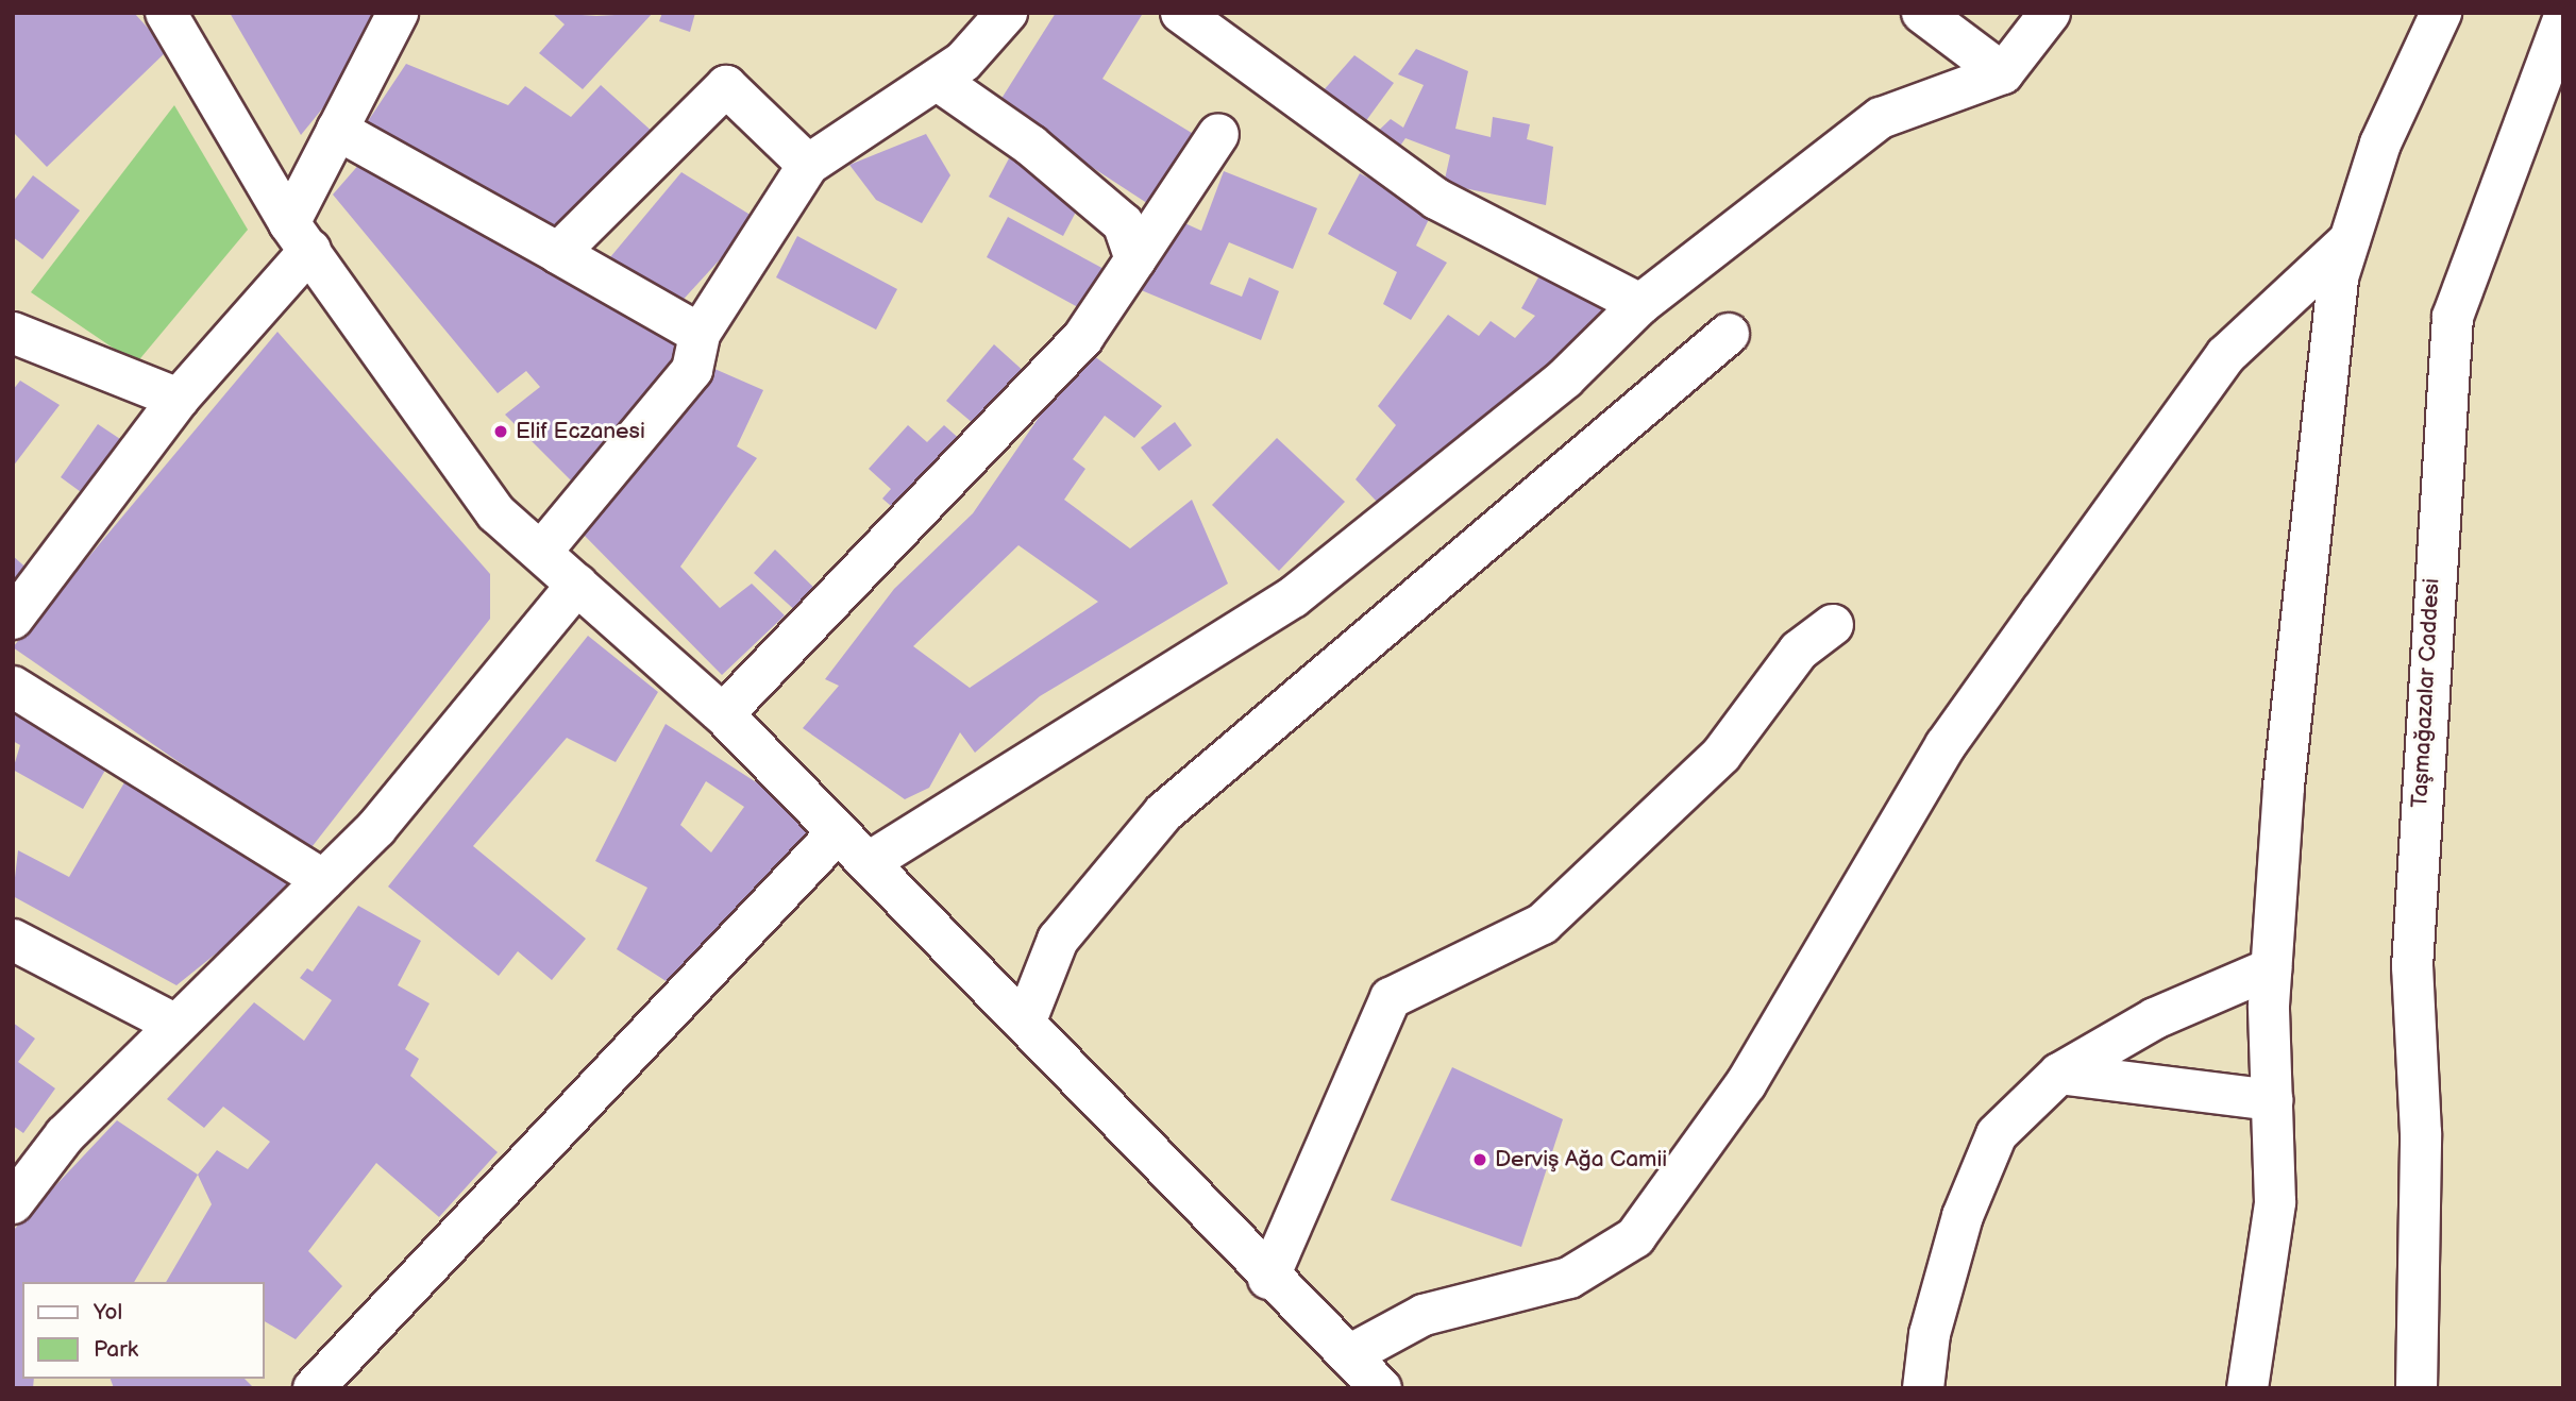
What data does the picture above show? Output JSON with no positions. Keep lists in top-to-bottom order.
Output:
{
  "streets": {
    "street": ["Taşmağazalar Caddesi"]
  },
  "places": ["Elif Eczanesi", "Derviş Ağa Camii"],
  "legend": ["Yol", "Park"]
}
